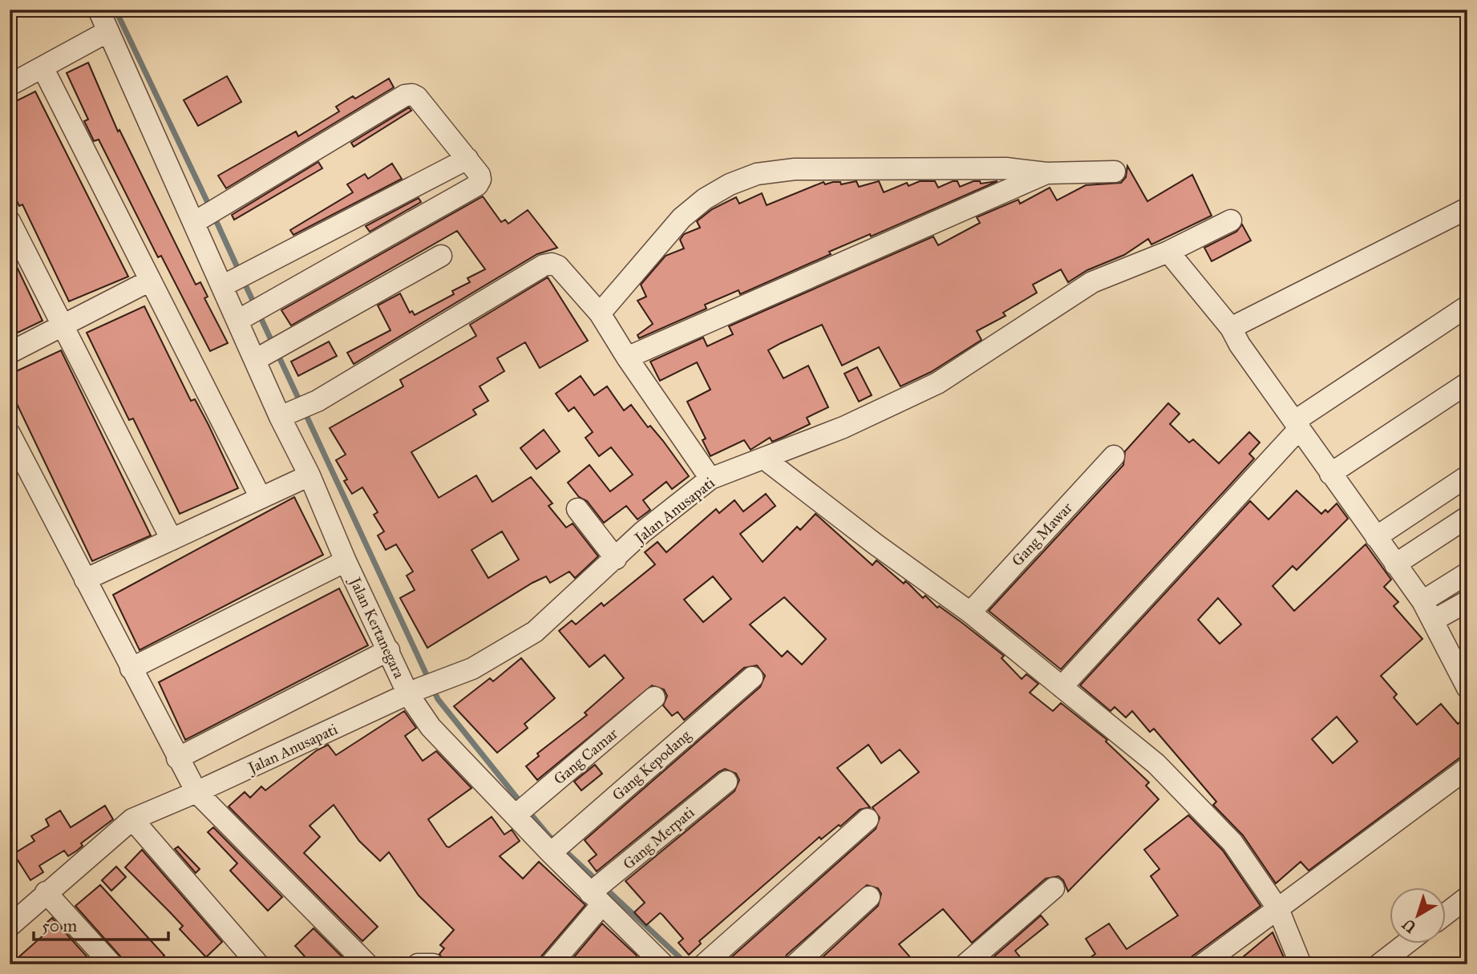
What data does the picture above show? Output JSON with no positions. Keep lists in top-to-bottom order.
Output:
{
  "streets": {
    "street": [
      "Jalan Anusapati",
      "Gang Mawar",
      "Jalan Kertanegara",
      "Gang Camar",
      "Gang Kepodang",
      "Gang Merpati"
    ]
  },
  "crossings": [
    ["Jalan Anusapati", "Jalan Kertanegara"],
    ["Jalan Kertanegara", "Gang Camar"],
    ["Jalan Kertanegara", "Gang Kepodang"],
    ["Jalan Kertanegara", "Gang Merpati"]
  ],
  "scale_bar": "50 m",
  "north": "bottom left"
}
